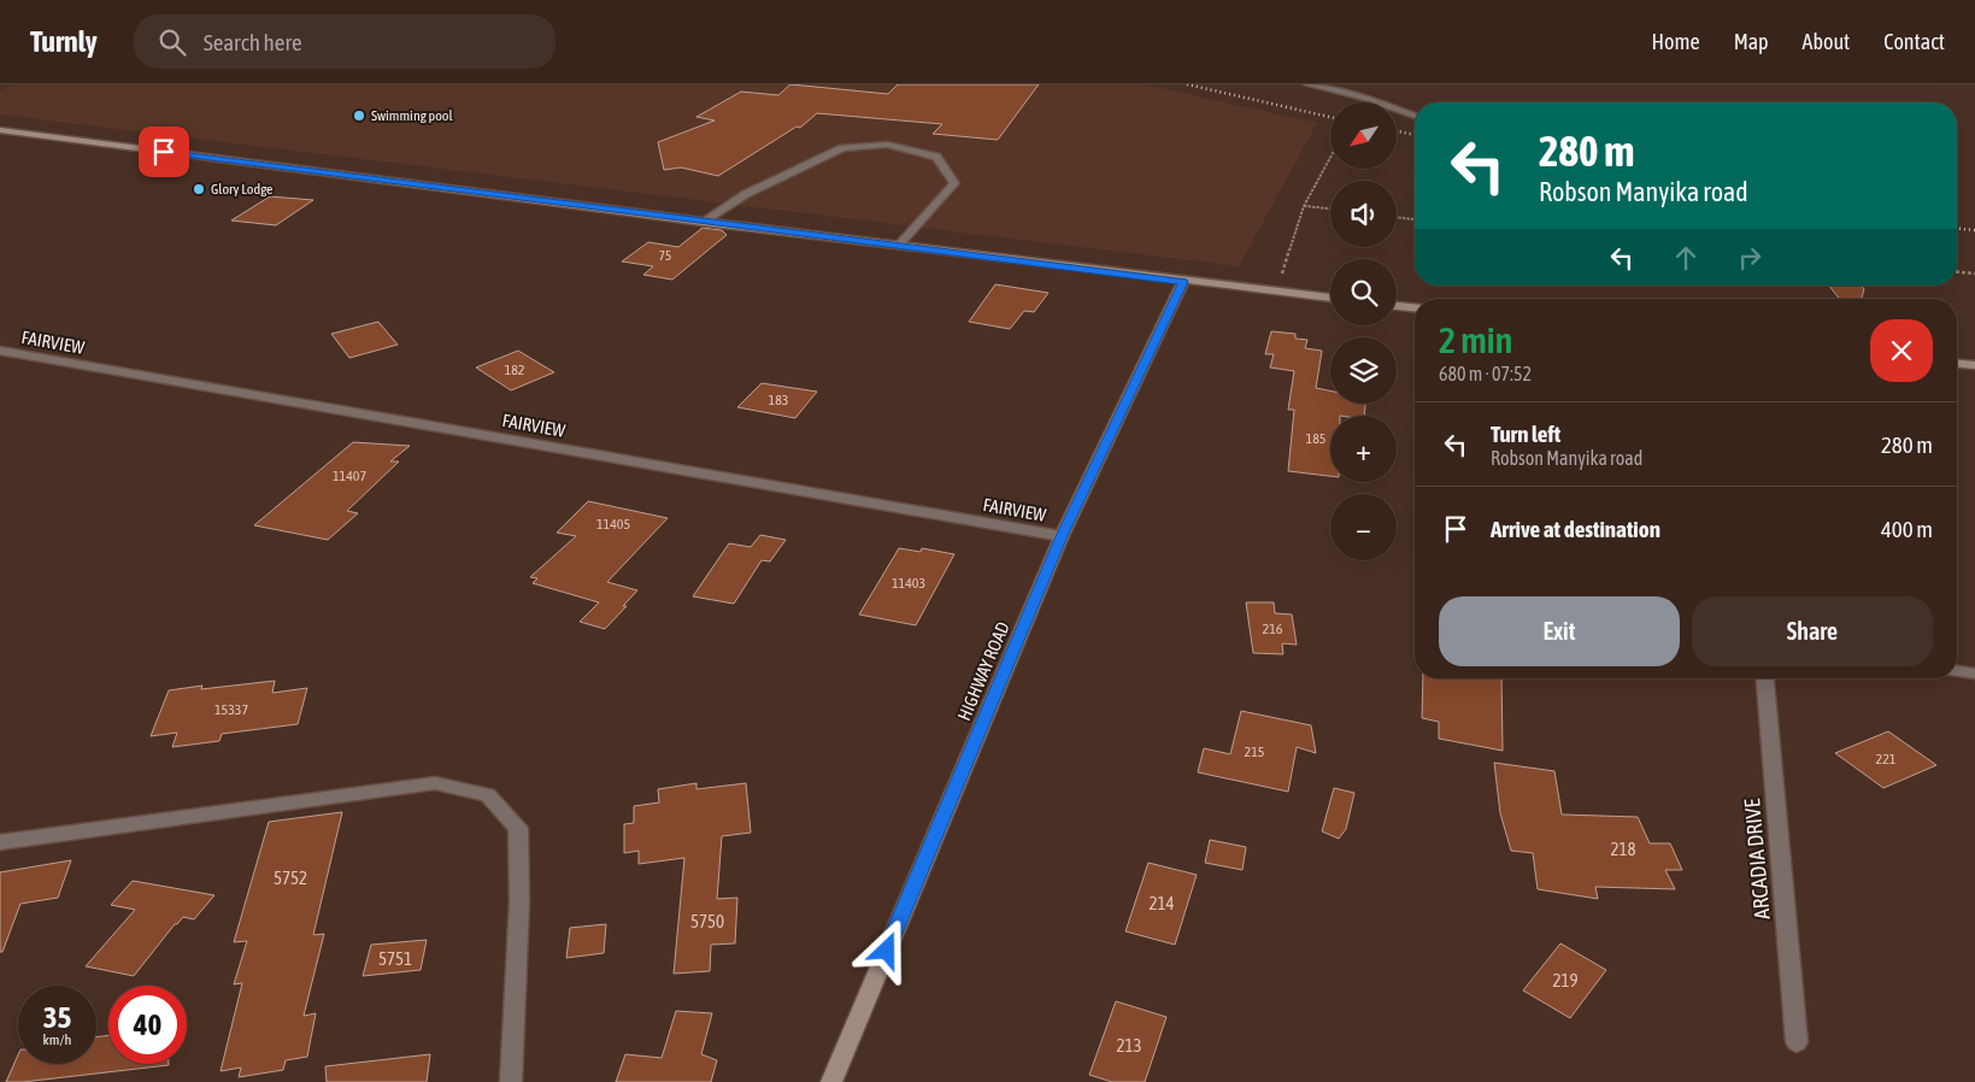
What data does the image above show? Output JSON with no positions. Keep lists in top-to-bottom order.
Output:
{
  "streets": {
    "street": ["FAIRVIEW", "HIGHWAY ROAD", "ARCADIA DRIVE"]
  },
  "crossings": [
    ["FAIRVIEW", "HIGHWAY ROAD"]
  ],
  "places": ["Swimming pool", "Glory Lodge"],
  "house_numbers": [
    "75",
    "182",
    "183",
    "185",
    "11407",
    "11405",
    "11403",
    "216",
    "15337",
    "215",
    "221",
    "218",
    "5752",
    "214",
    "5750",
    "5751",
    "219",
    "213"
  ],
  "north": "bottom left",
  "page": {
    "header": "Turnly",
    "search": "Search here",
    "nav": [
      "Home",
      "Map",
      "About",
      "Contact"
    ],
    "map_buttons": ["+", "−"],
    "turn": ["280 m", "Robson Manyika road"],
    "heading": ["2 min", "680 m · 07:52"],
    "list": [
      {
        "name": "Turn left",
        "note": "Robson Manyika road",
        "value": "280 m"
      },
      {
        "name": "Arrive at destination",
        "value": "400 m"
      }
    ],
    "buttons": ["Exit", "Share"],
    "speed": "35 km/h",
    "limit": "40"
  }
}
